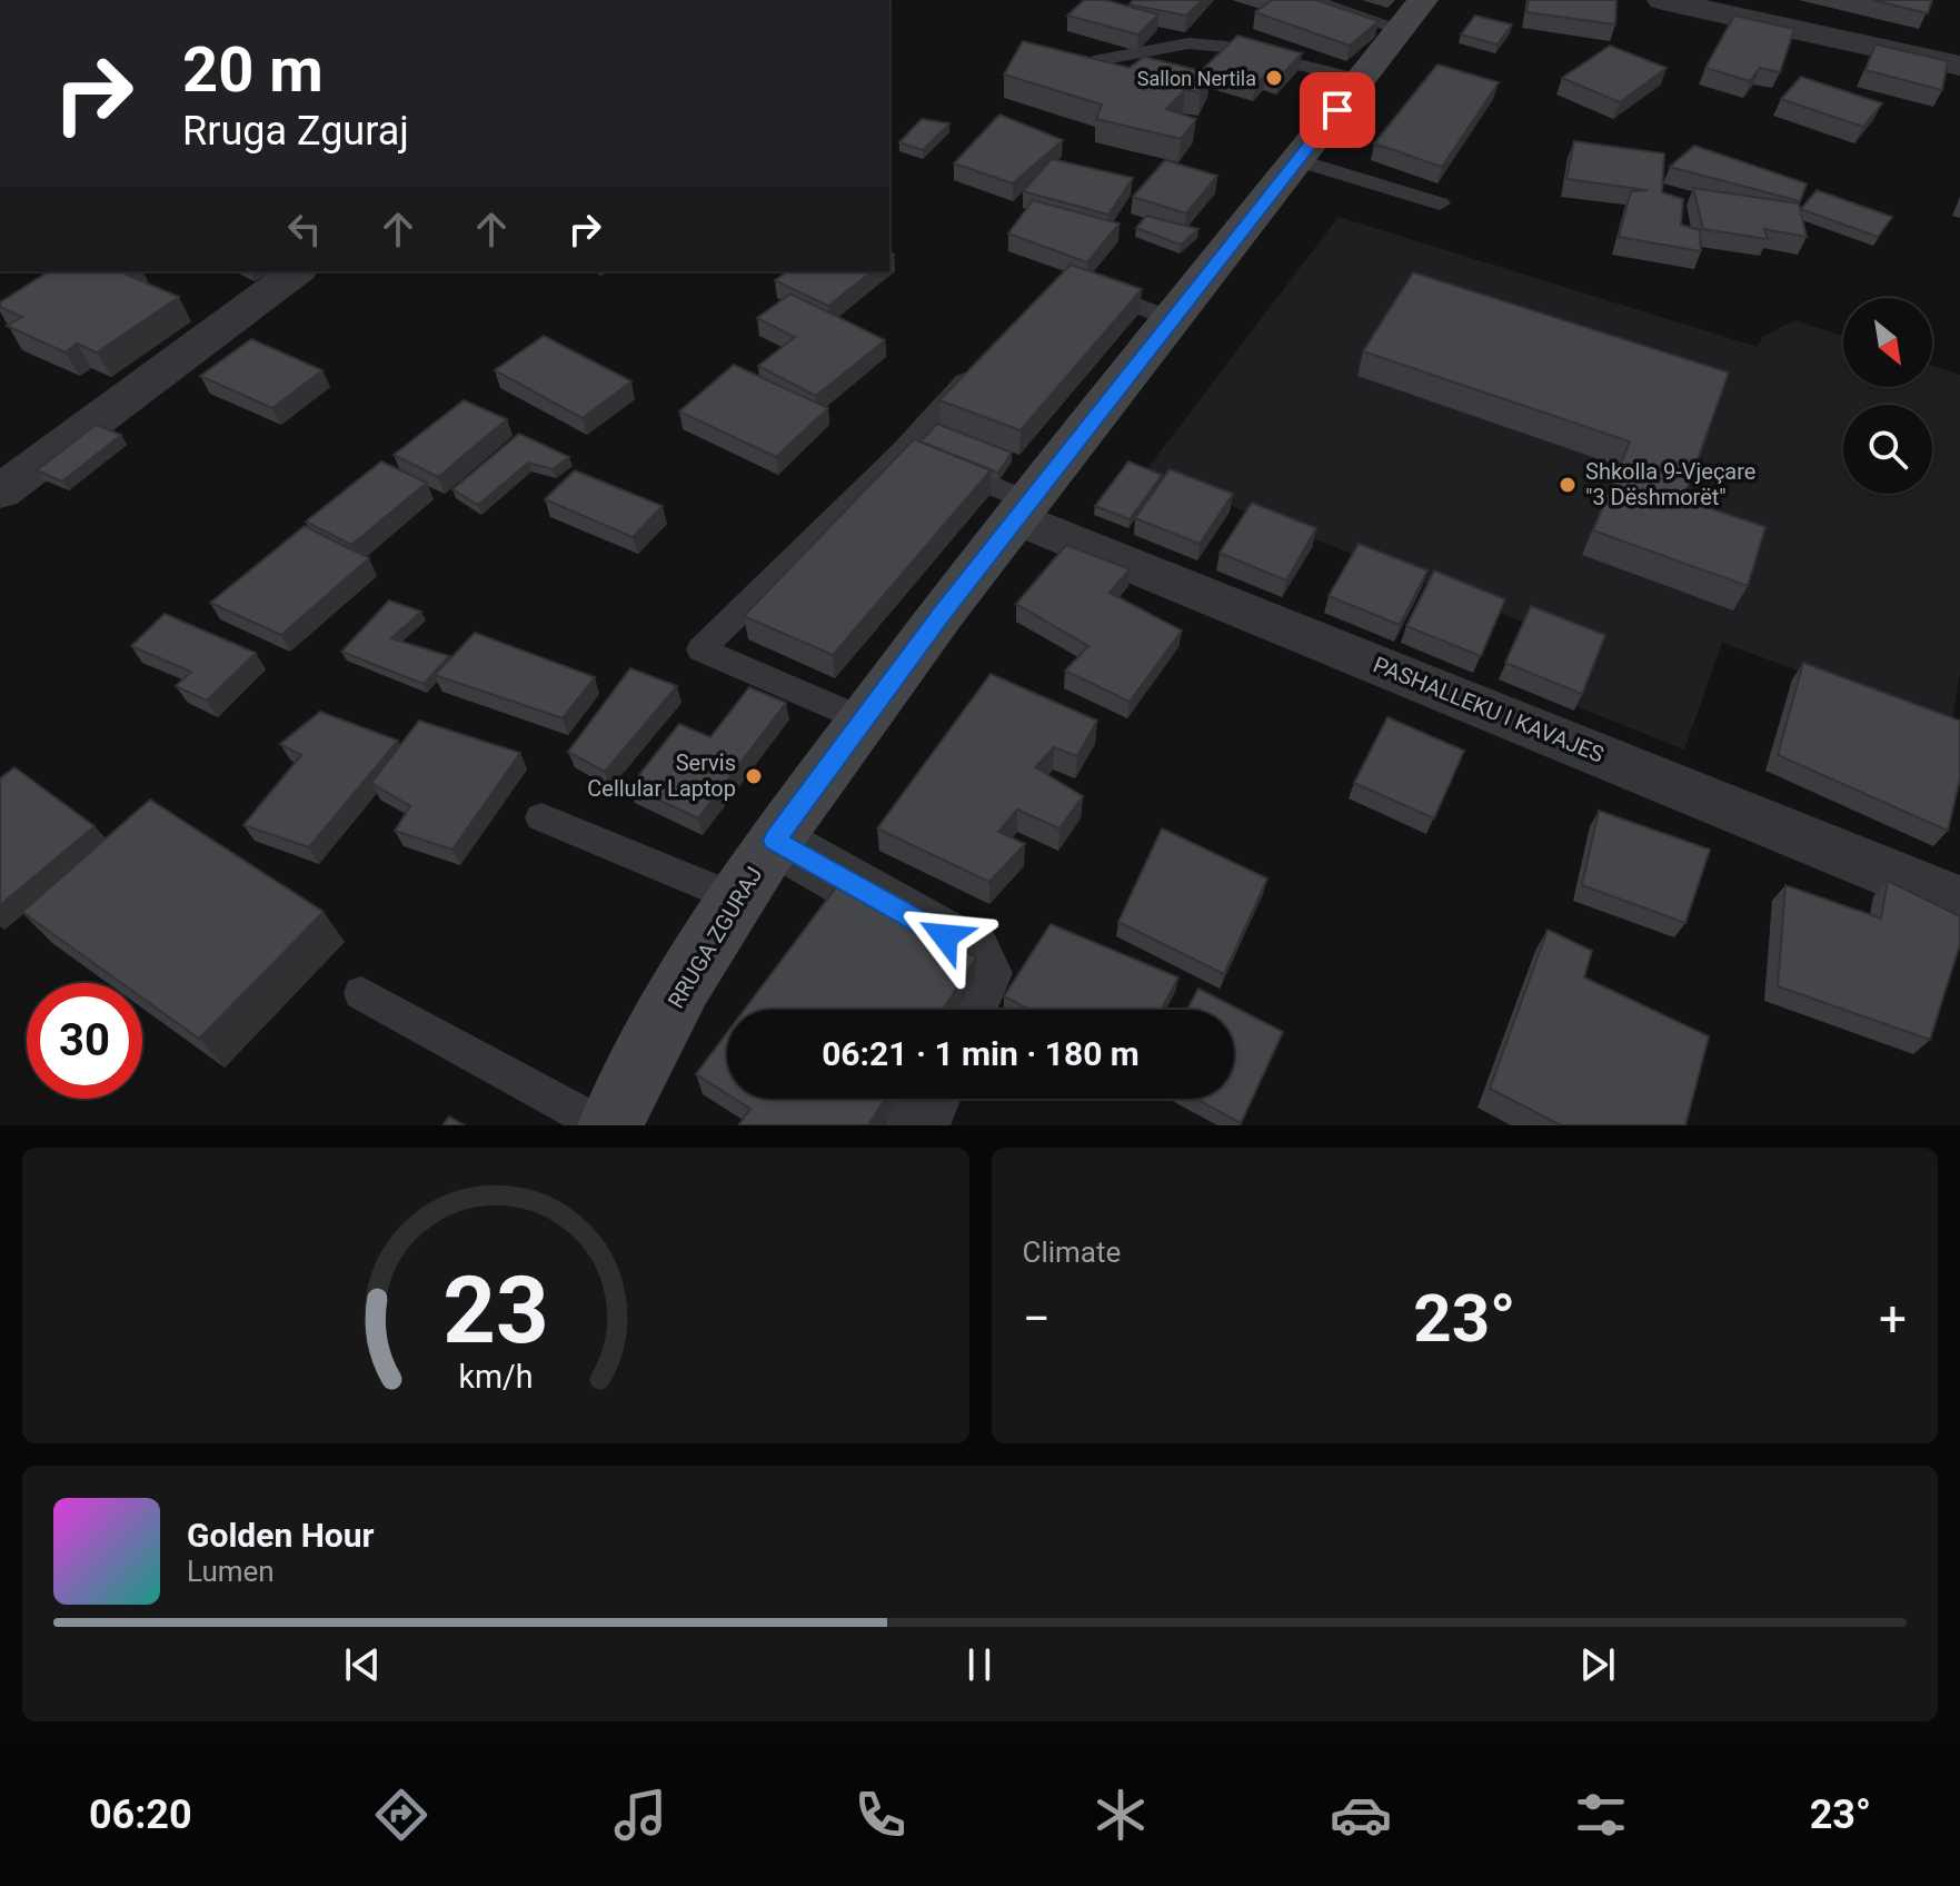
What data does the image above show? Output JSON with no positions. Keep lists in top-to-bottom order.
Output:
{
  "streets": {
    "main road": ["RRUGA ZGURAJ"],
    "street": ["PASHALLEKU I KAVAJES"]
  },
  "crossings": [
    ["PASHALLEKU I KAVAJES", "RRUGA ZGURAJ"]
  ],
  "places": ["Sallon Nertila", "Shkolla 9-Vjeçare \"3 Dëshmorët\"", "Servis Cellular Laptop"],
  "north": "bottom right",
  "page": {
    "turn": ["20 m", "Rruga Zguraj"],
    "limit": "30",
    "trip": "06:21 · 1 min · 180 m",
    "tile": "Climate",
    "heat": ["−", "23°", "+"],
    "song": ["Golden Hour", "Lumen"],
    "tabs": ["06:20", "23°"],
    "gauge": ["23", "km/h"]
  }
}
